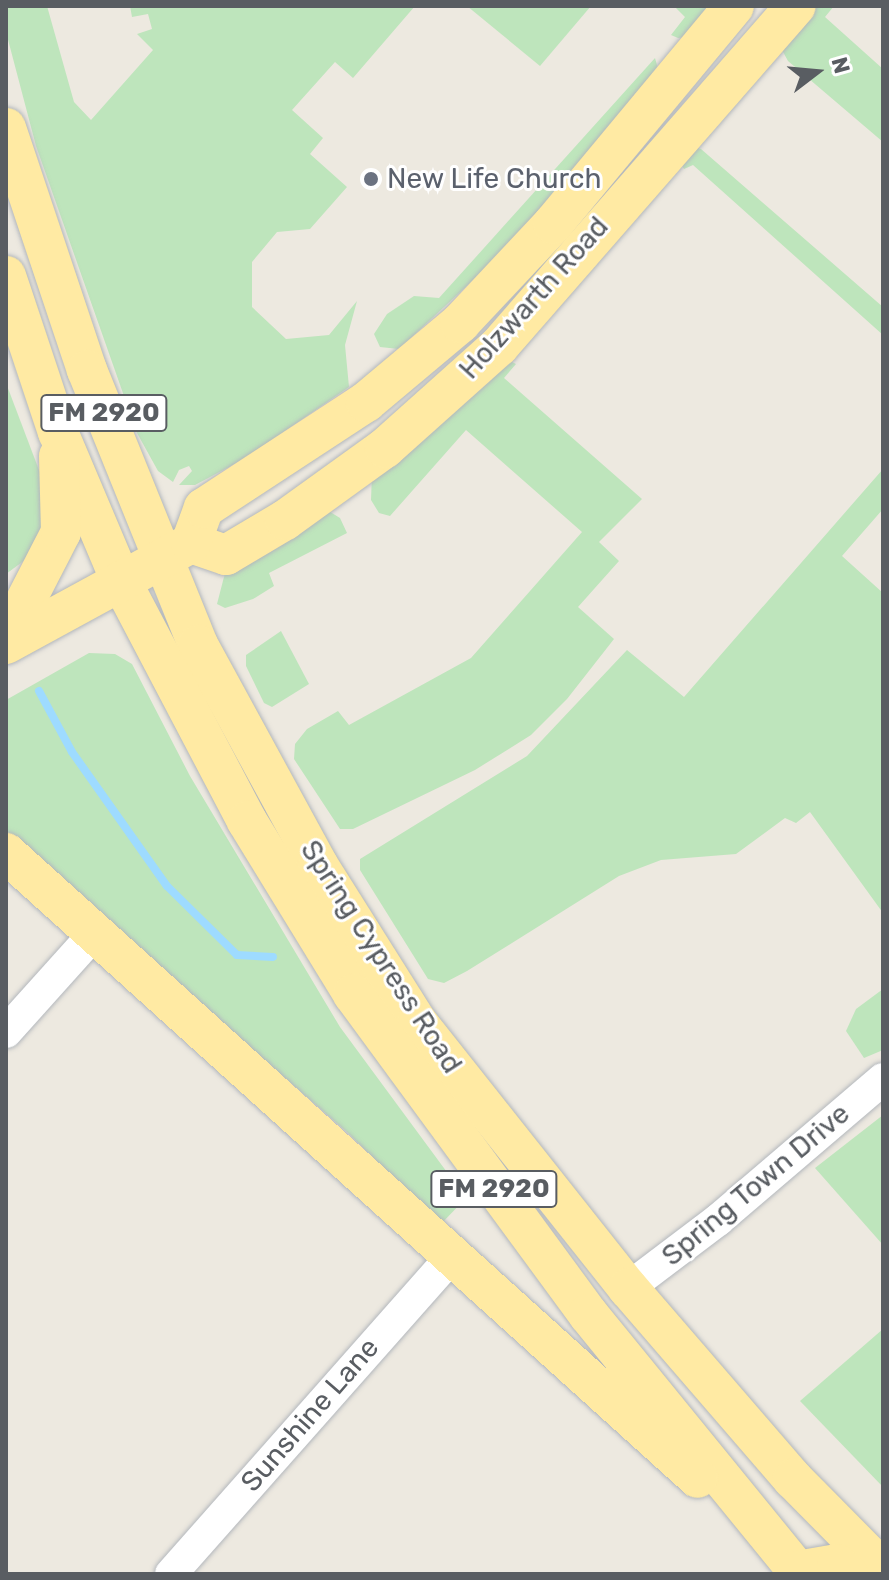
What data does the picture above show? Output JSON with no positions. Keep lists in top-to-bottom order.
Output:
{
  "streets": {
    "main road": ["Holzwarth Road", "FM 2920", "Spring Cypress Road"],
    "street": ["Spring Town Drive", "Sunshine Lane"]
  },
  "crossings": [
    ["Holzwarth Road", "FM 2920"],
    ["Holzwarth Road", "Spring Cypress Road"],
    ["FM 2920", "Spring Cypress Road"],
    ["Spring Cypress Road", "Spring Town Drive"]
  ],
  "places": ["New Life Church"],
  "north": "right"
}
